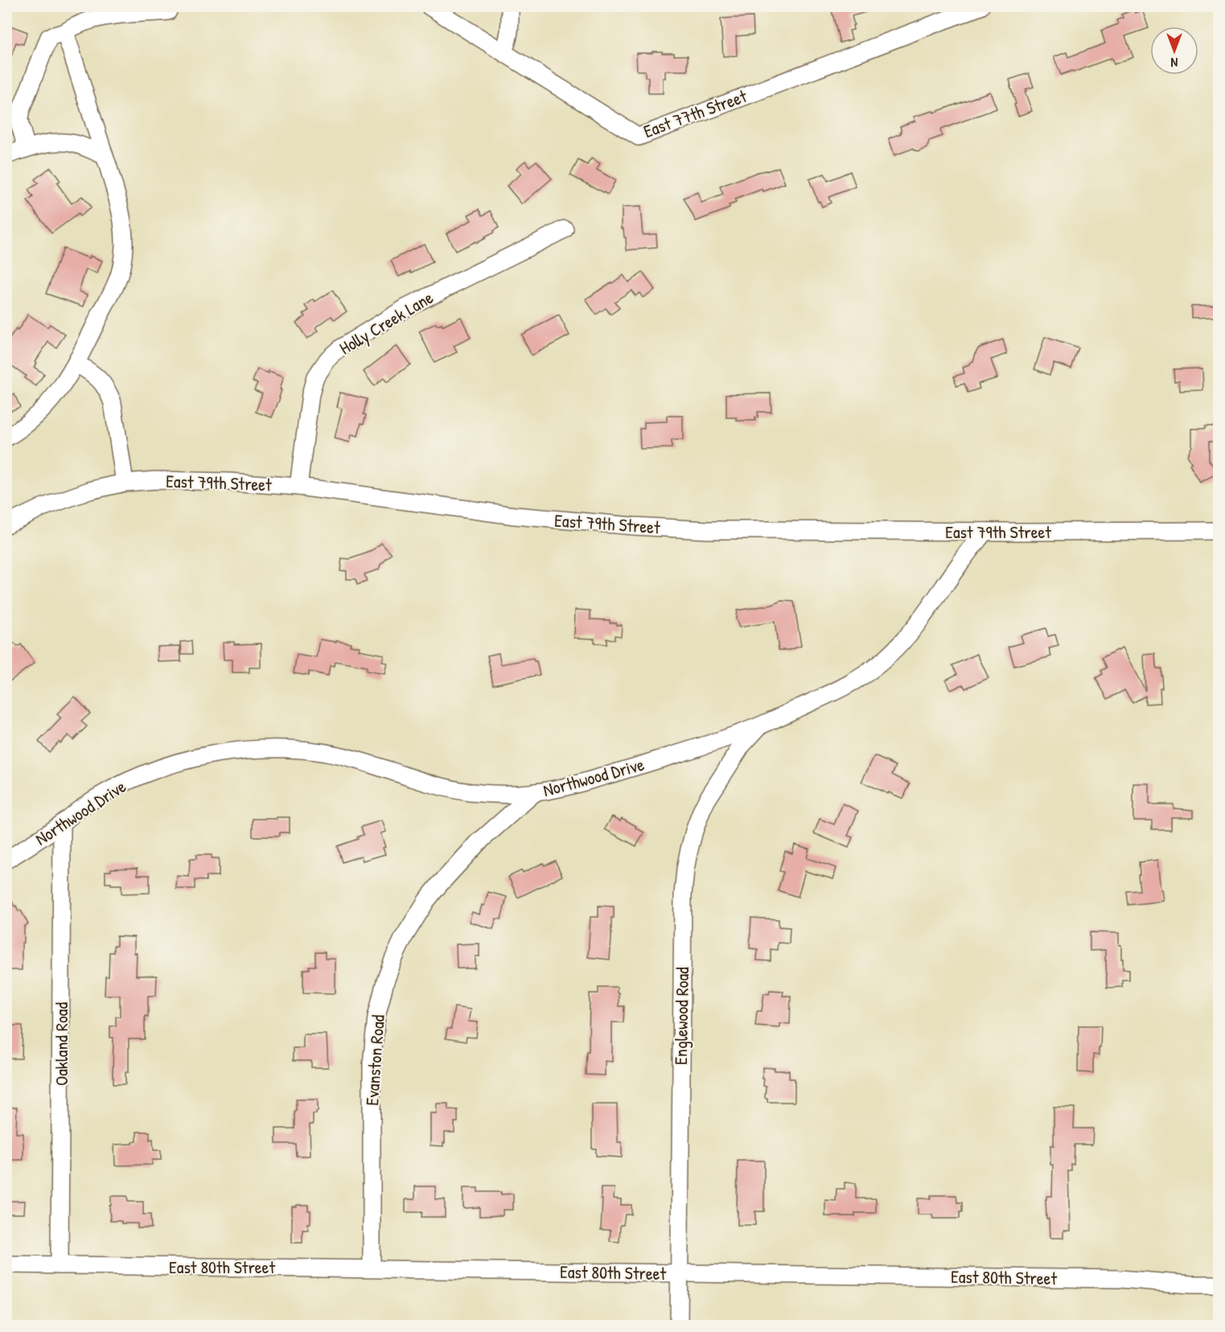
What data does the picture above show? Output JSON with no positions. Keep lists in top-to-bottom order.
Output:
{
  "streets": {
    "street": [
      "East 77th Street",
      "Holly Creek Lane",
      "East 79th Street",
      "Northwood Drive",
      "Englewood Road",
      "Oakland Road",
      "Evanston Road",
      "East 80th Street"
    ]
  },
  "crossings": [
    ["Holly Creek Lane", "East 79th Street"],
    ["East 79th Street", "Northwood Drive"],
    ["Northwood Drive", "Englewood Road"],
    ["Northwood Drive", "Oakland Road"],
    ["Northwood Drive", "Evanston Road"],
    ["Englewood Road", "East 80th Street"],
    ["Oakland Road", "East 80th Street"],
    ["Evanston Road", "East 80th Street"]
  ],
  "north": "bottom"
}
